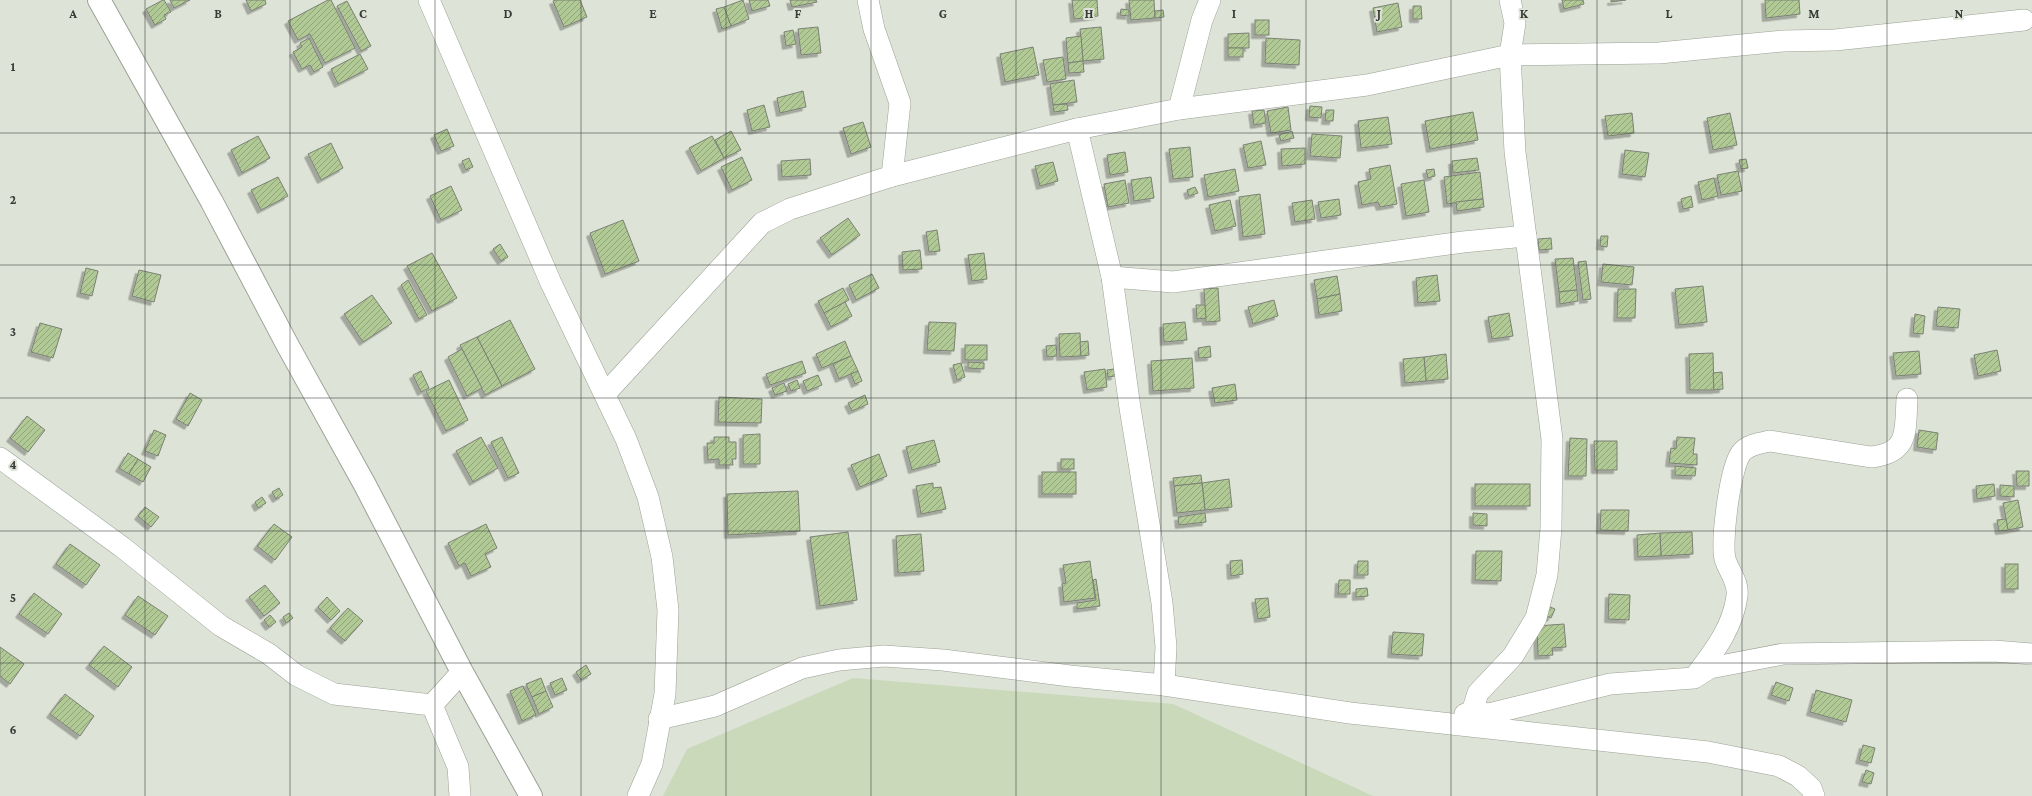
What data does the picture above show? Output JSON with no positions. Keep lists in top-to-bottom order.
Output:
{
  "grid": {
    "columns": [
      "A",
      "B",
      "C",
      "D",
      "E",
      "F",
      "G",
      "H",
      "I",
      "J",
      "K",
      "L",
      "M",
      "N"
    ],
    "rows": [
      "1",
      "2",
      "3",
      "4",
      "5",
      "6"
    ]
  }
}
